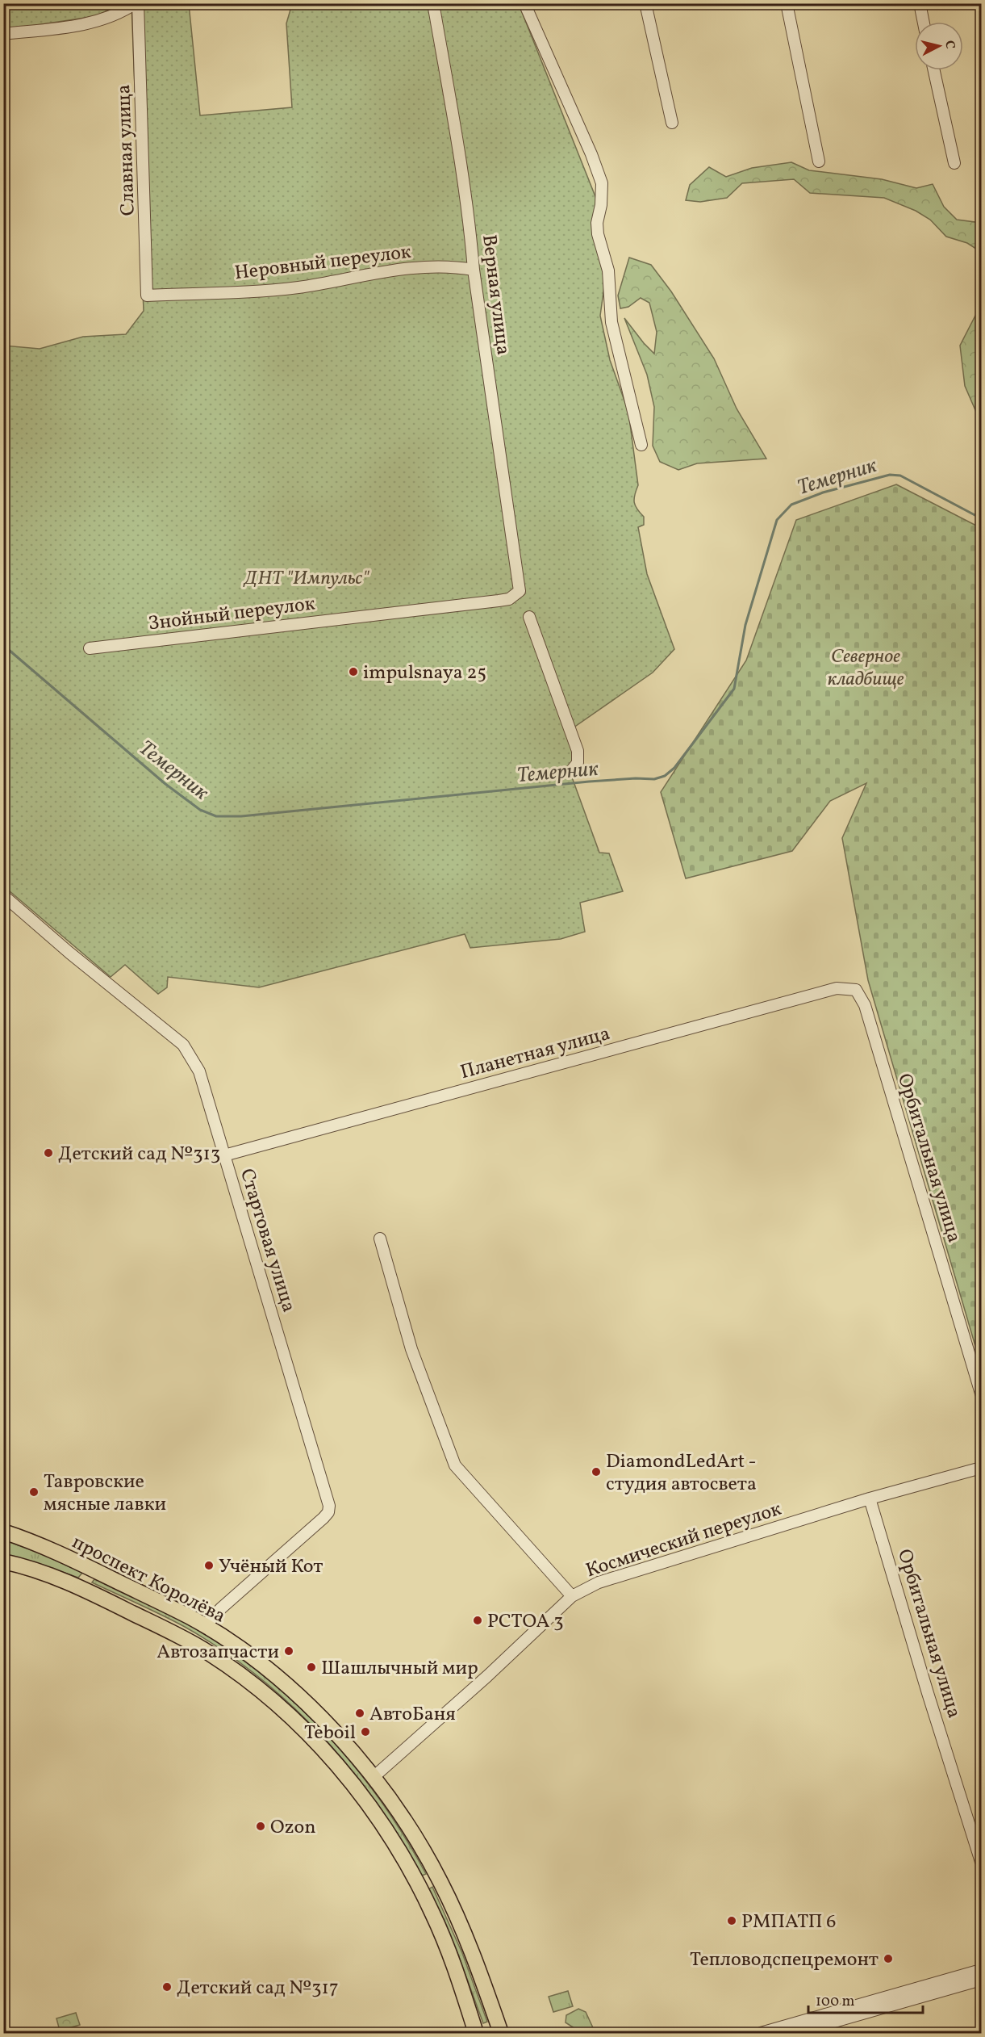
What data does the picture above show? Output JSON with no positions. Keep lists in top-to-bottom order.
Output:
{
  "streets": {
    "main road": ["проспект Королёва"],
    "street": [
      "Славная улица",
      "Неровный переулок",
      "Верная улица",
      "Знойный переулок",
      "Планетная улица",
      "Орбитальная улица",
      "Стартовая улица",
      "Космический переулок"
    ]
  },
  "crossings": [
    ["Славная улица", "Неровный переулок"],
    ["Неровный переулок", "Верная улица"],
    ["Верная улица", "Знойный переулок"],
    ["Планетная улица", "Орбитальная улица"],
    ["Планетная улица", "Стартовая улица"],
    ["Орбитальная улица", "Космический переулок"],
    ["Стартовая улица", "проспект Королёва"],
    ["Космический переулок", "проспект Королёва"]
  ],
  "water": ["Темерник"],
  "parks": ["ДНТ \"Импульс\"", "Северное кладбище"],
  "places": [
    "impulsnaya 25",
    "Детский сад №313",
    "DiamondLedArt - студия автосвета",
    "Тавровские мясные лавки",
    "Учёный Кот",
    "РСТОА 3",
    "Автозапчасти",
    "Шашлычный мир",
    "АвтоБаня",
    "Teboil",
    "Ozon",
    "РМПАТП 6",
    "Тепловодспецремонт",
    "Детский сад №317"
  ],
  "scale_bar": "100 m",
  "north": "right"
}
